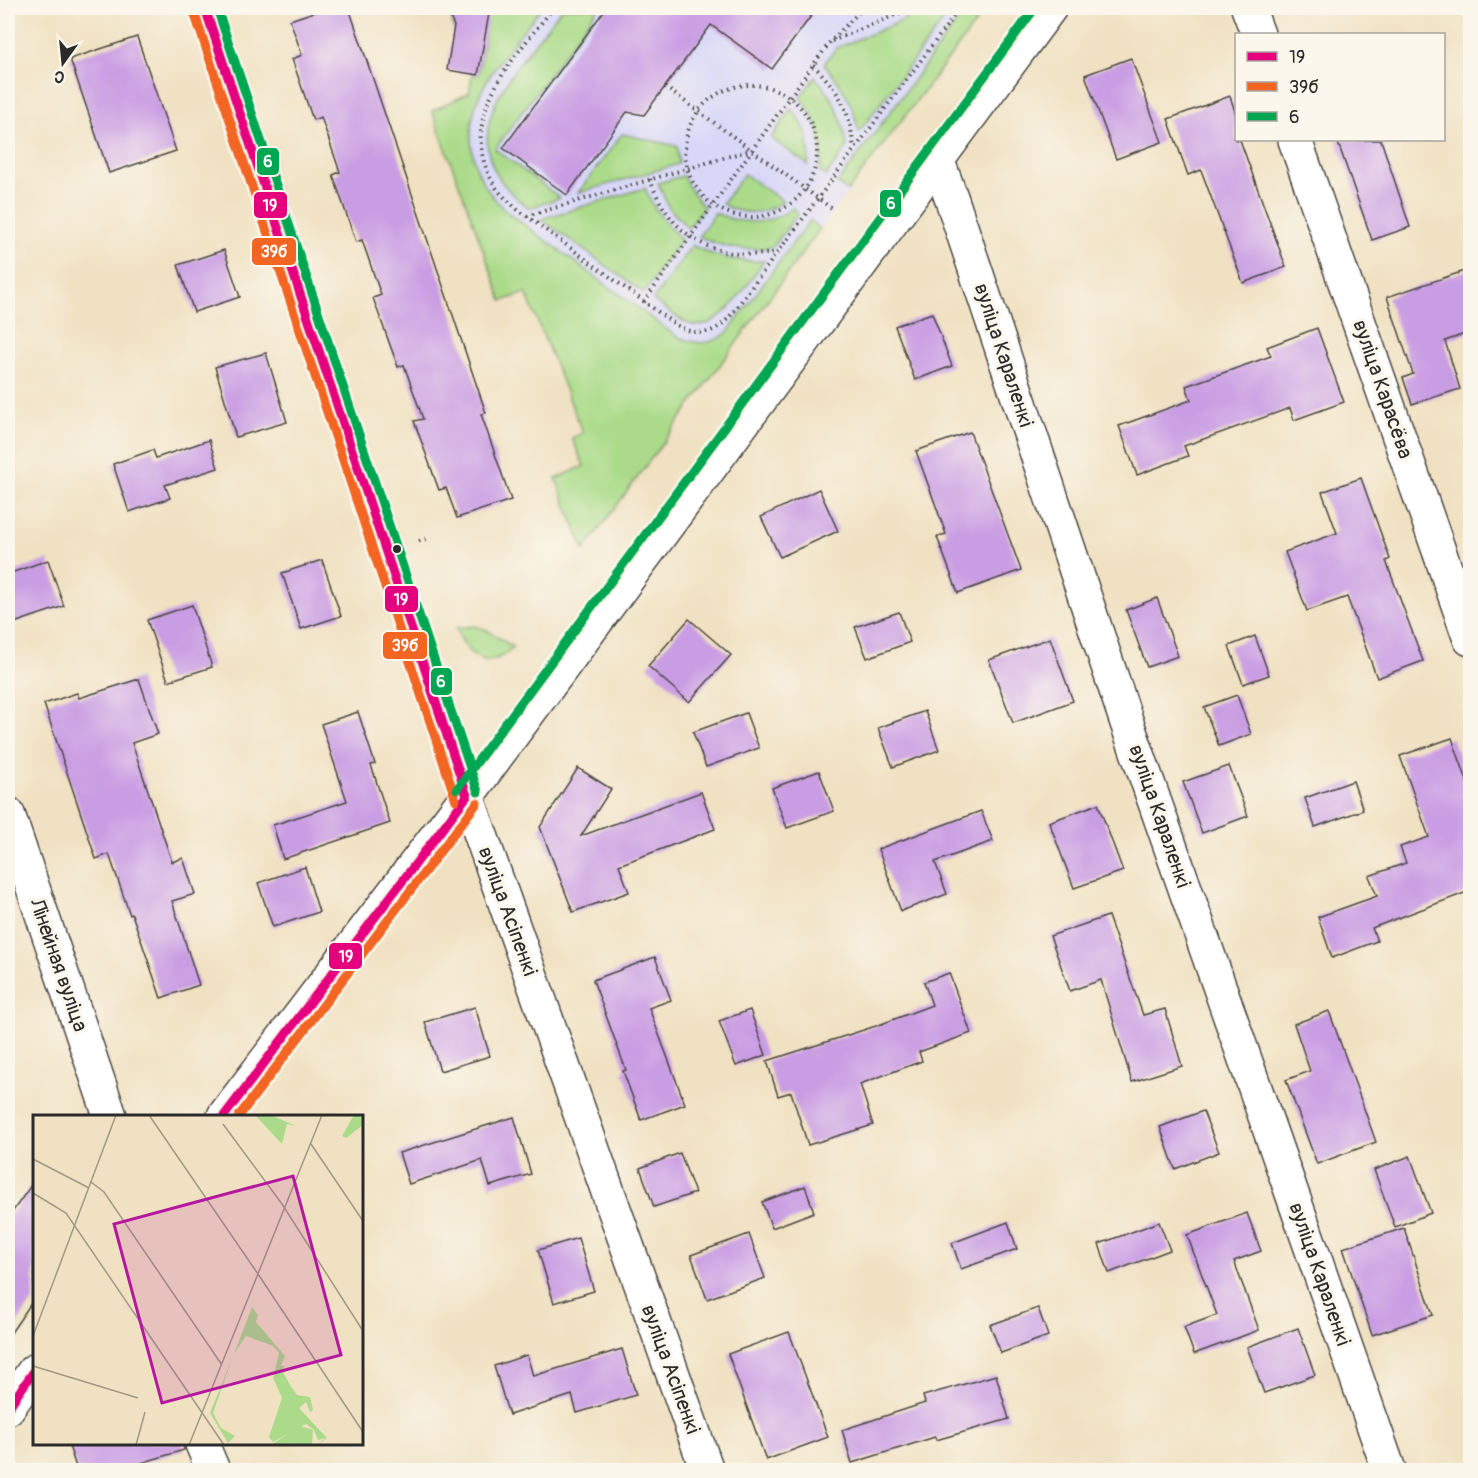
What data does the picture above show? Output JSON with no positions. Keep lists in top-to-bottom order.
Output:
{
  "streets": {
    "street": [
      "вуліца Караленкі",
      "вуліца Карасёва",
      "вуліца Асіпенкі",
      "Лінейная вуліца"
    ]
  },
  "lines": ["transit line 19", "transit line 6", "transit line 39б"],
  "legend": ["19", "39б", "6"],
  "north": "bottom"
}
